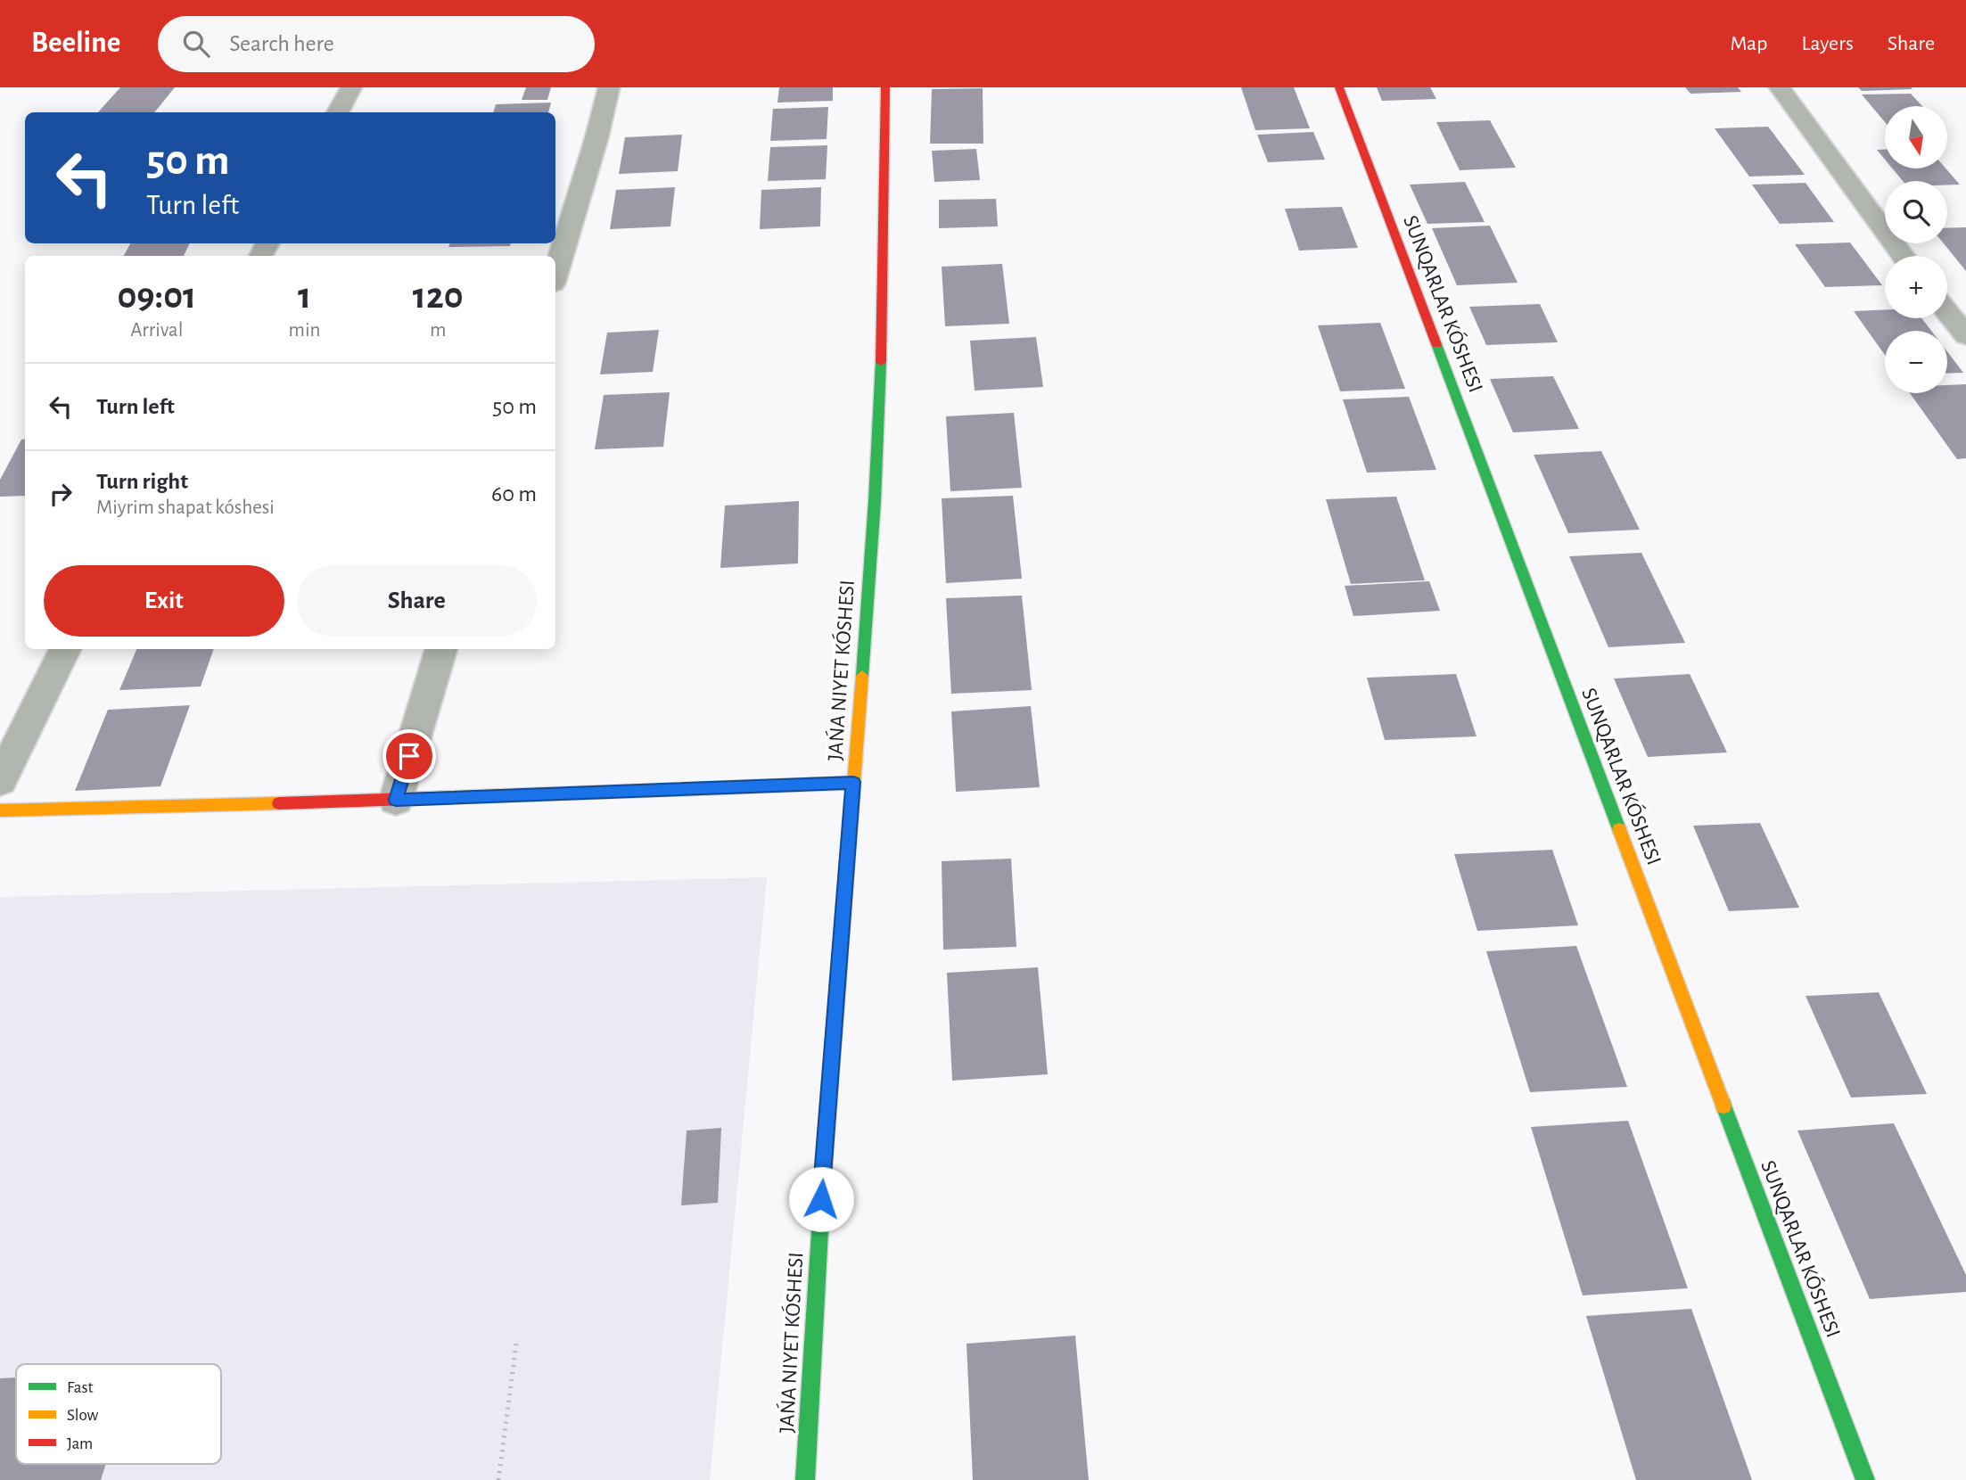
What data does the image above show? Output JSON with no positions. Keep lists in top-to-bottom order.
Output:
{
  "streets": {
    "street": ["SUNQARLAR KÓSHESI", "JAŃA NIYET KÓSHESI"]
  },
  "legend": ["Fast", "Slow", "Jam"],
  "north": "bottom",
  "page": {
    "header": "Beeline",
    "search": "Search here",
    "nav": ["Map", "Layers", "Share"],
    "map_buttons": ["+", "−"],
    "turn": ["50 m", "Turn left"],
    "eta": [
      "09:01",
      "Arrival",
      "1",
      "min",
      "120",
      "m"
    ],
    "list": [
      {
        "name": "Turn left",
        "value": "50 m"
      },
      {
        "name": "Turn right",
        "note": "Miyrim shapat kóshesi",
        "value": "60 m"
      }
    ],
    "buttons": ["Exit", "Share"]
  }
}
